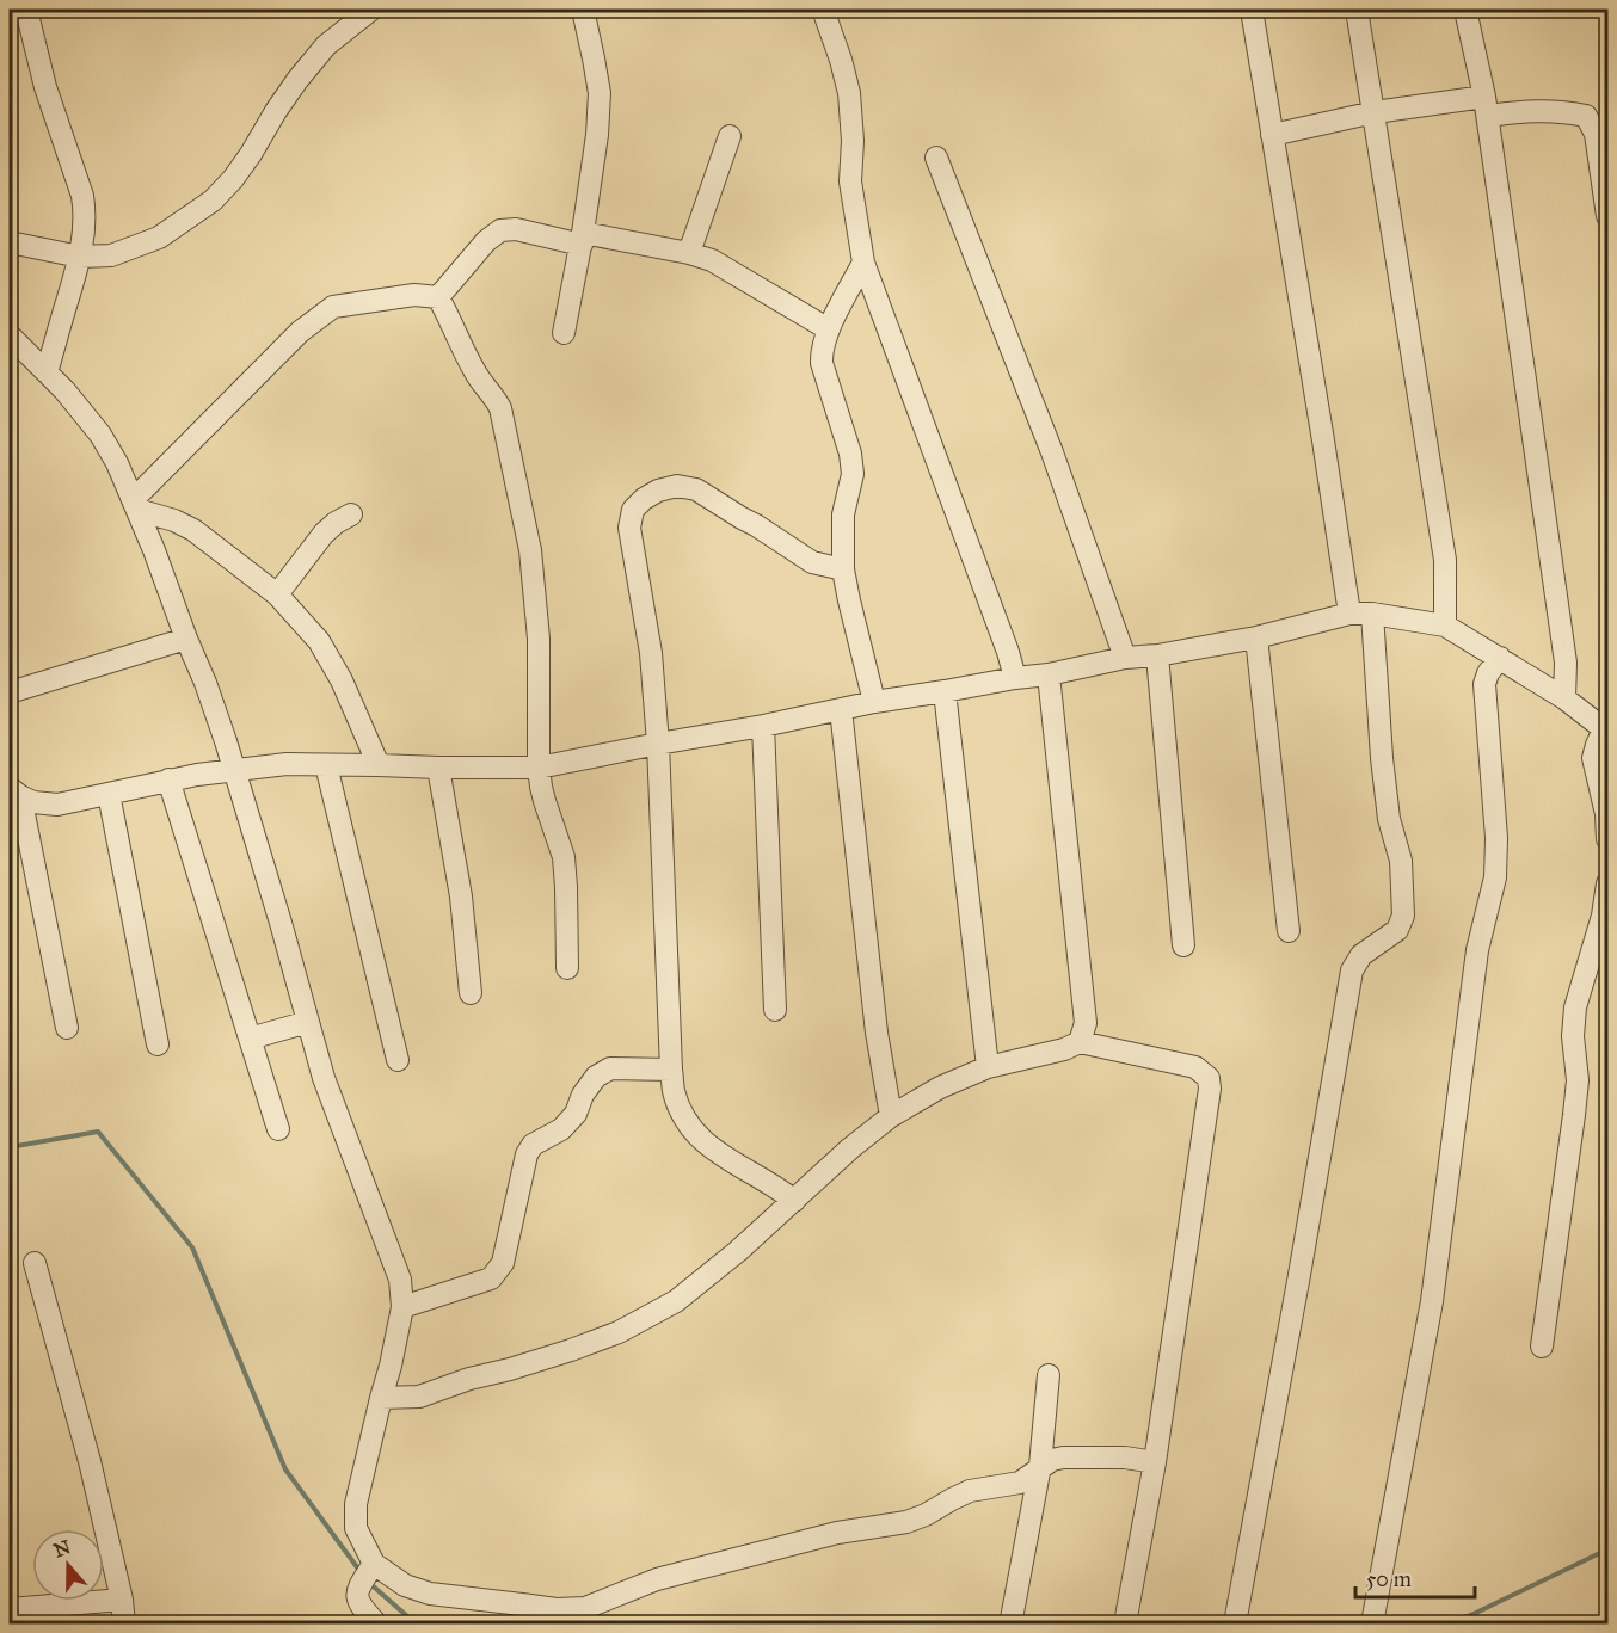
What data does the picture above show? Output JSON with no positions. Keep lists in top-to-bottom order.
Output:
{
  "scale_bar": "50 m",
  "north": "top"
}
